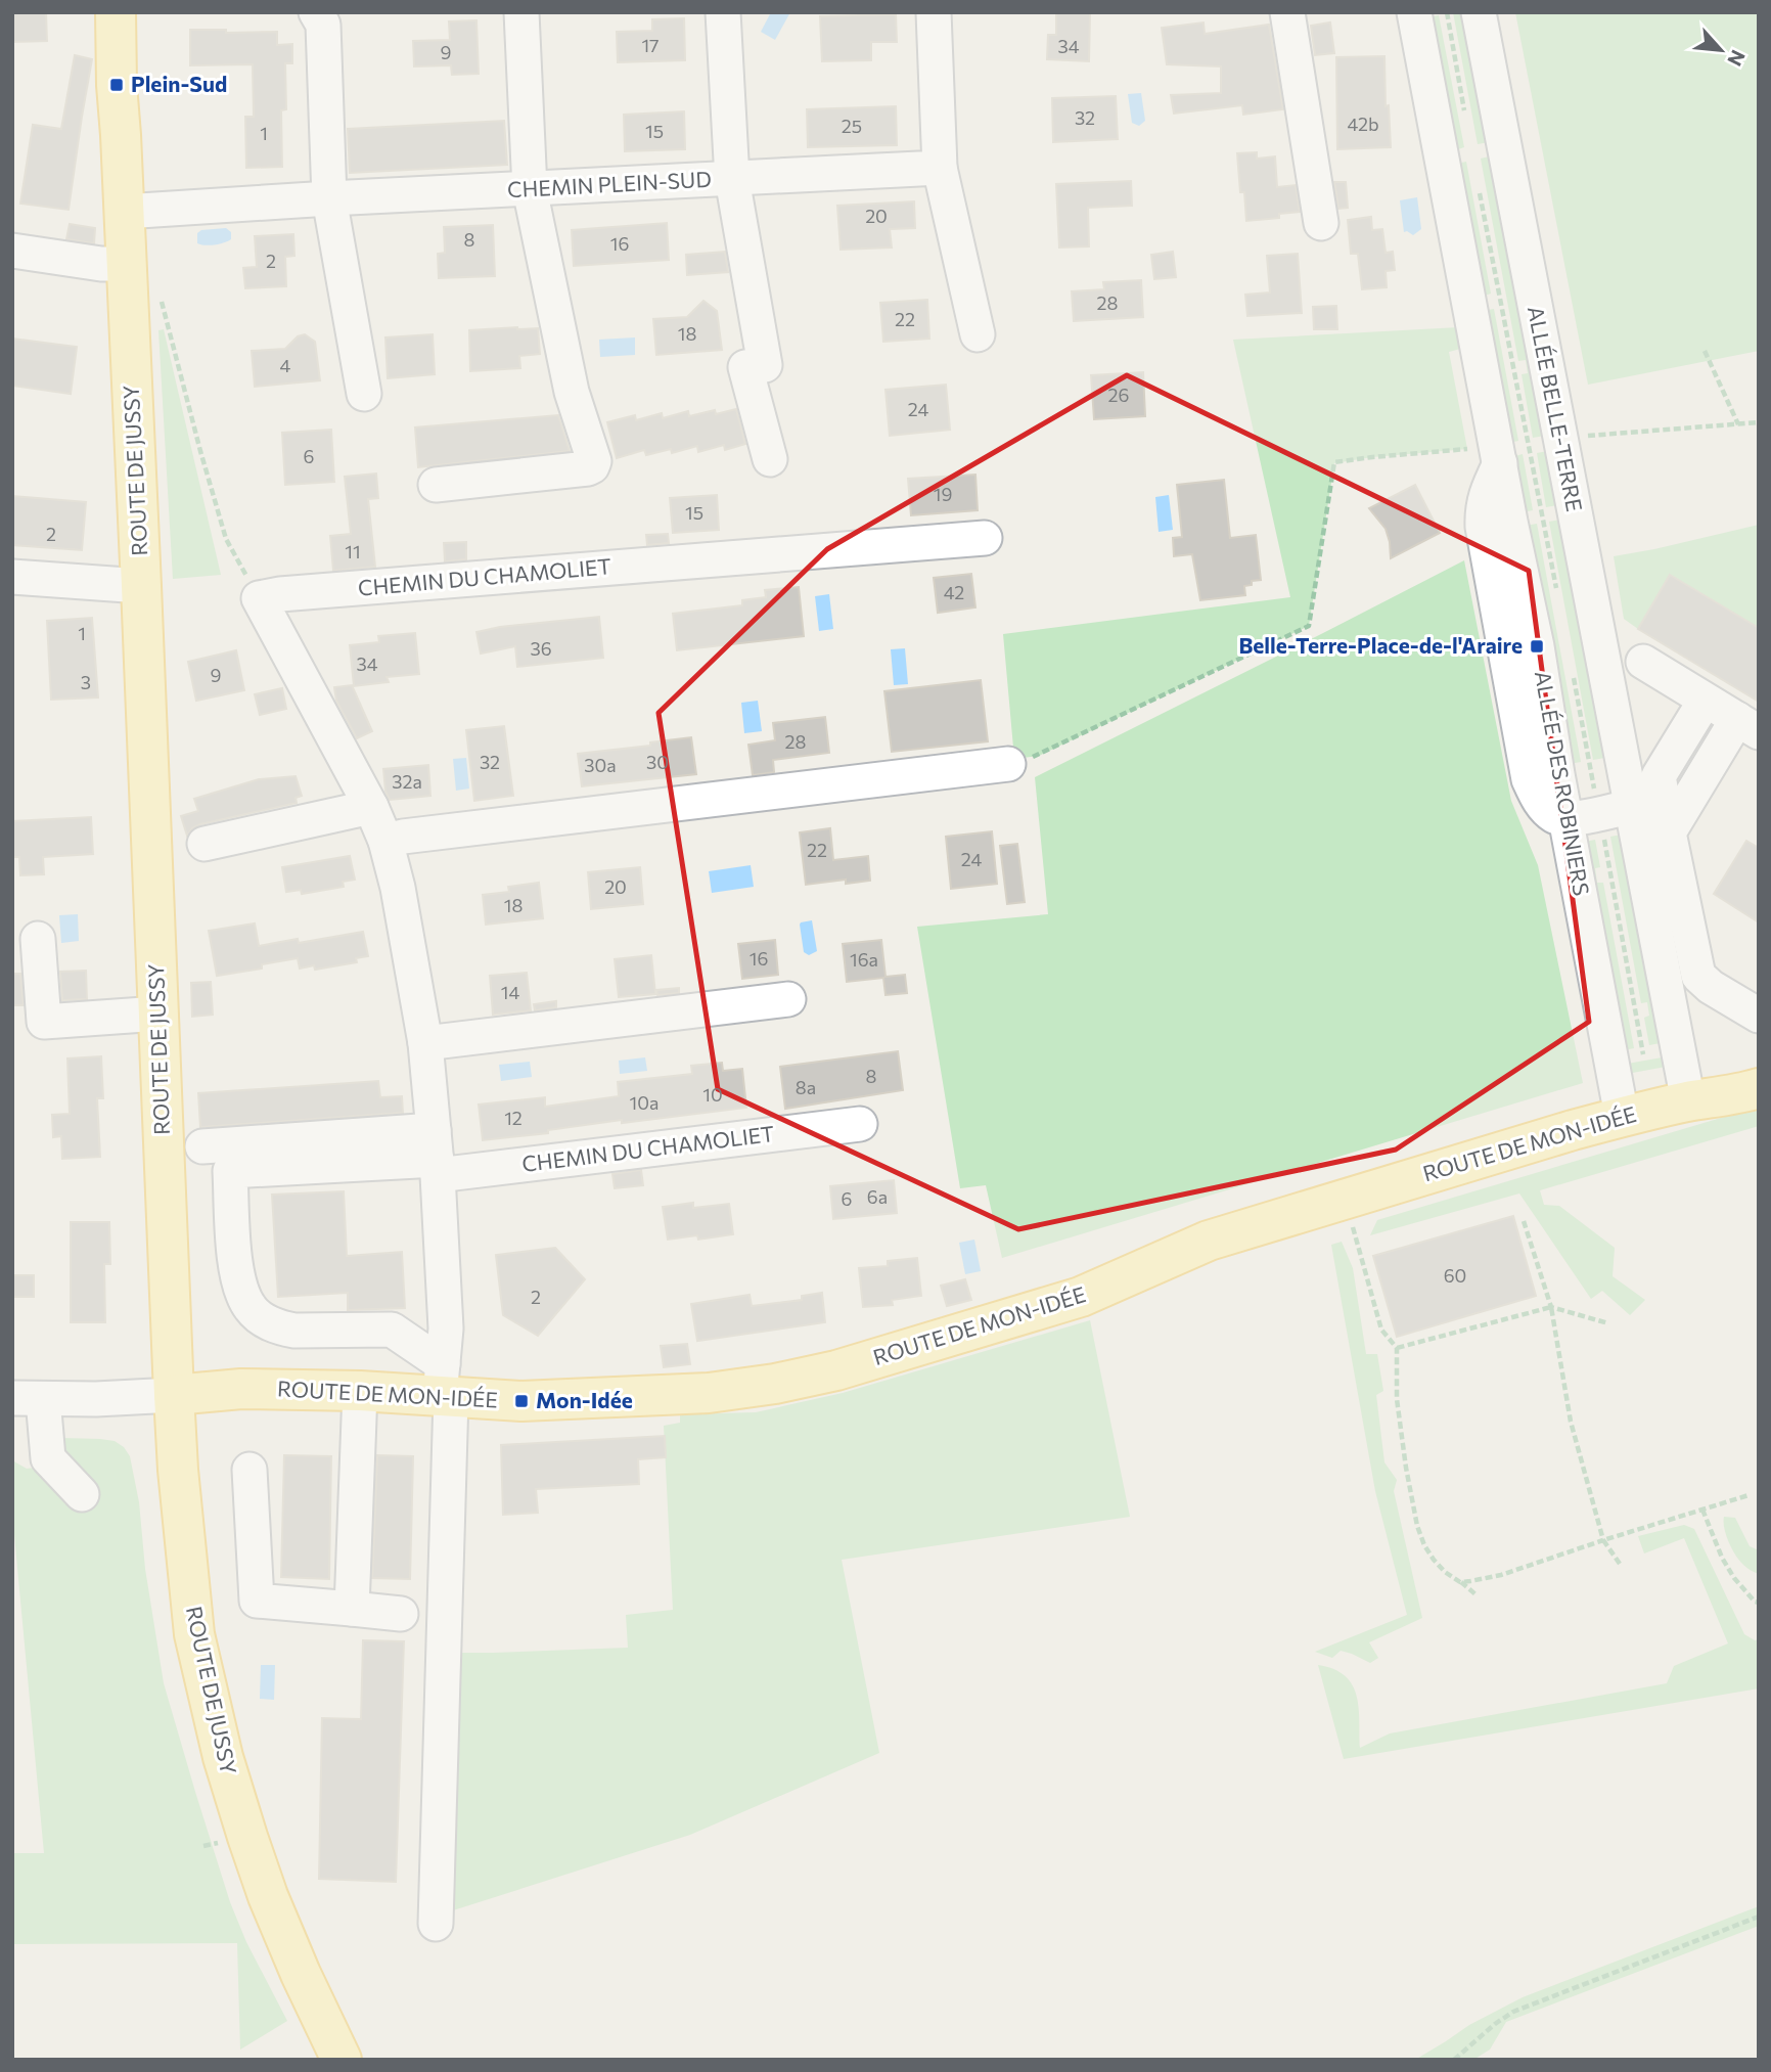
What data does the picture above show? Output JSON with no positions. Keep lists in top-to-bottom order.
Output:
{
  "streets": {
    "main road": ["ROUTE DE JUSSY", "ROUTE DE MON-IDÉE"],
    "street": [
      "CHEMIN PLEIN-SUD",
      "ALLÉE BELLE-TERRE",
      "CHEMIN DU CHAMOLIET",
      "ALLÉE DES ROBINIERS"
    ]
  },
  "crossings": [
    ["CHEMIN PLEIN-SUD", "ROUTE DE JUSSY"],
    ["ALLÉE BELLE-TERRE", "ALLÉE DES ROBINIERS"],
    ["ROUTE DE JUSSY", "ROUTE DE MON-IDÉE"],
    ["ALLÉE DES ROBINIERS", "ROUTE DE MON-IDÉE"]
  ],
  "places": {
    "transit": ["Plein-Sud", "Belle-Terre-Place-de-l'Araire", "Mon-Idée"]
  },
  "house_numbers": [
    "17",
    "34",
    "9",
    "32",
    "42b",
    "25",
    "15",
    "1",
    "20",
    "8",
    "16",
    "2",
    "28",
    "22",
    "18",
    "4",
    "26",
    "24",
    "6",
    "19",
    "15",
    "2",
    "11",
    "42",
    "1",
    "36",
    "34",
    "9",
    "3",
    "28",
    "32",
    "30",
    "30a",
    "32a",
    "22",
    "24",
    "20",
    "18",
    "16",
    "16a",
    "14",
    "8",
    "8a",
    "10",
    "10a",
    "12",
    "6a",
    "6",
    "60",
    "2"
  ],
  "north": "bottom right"
}
